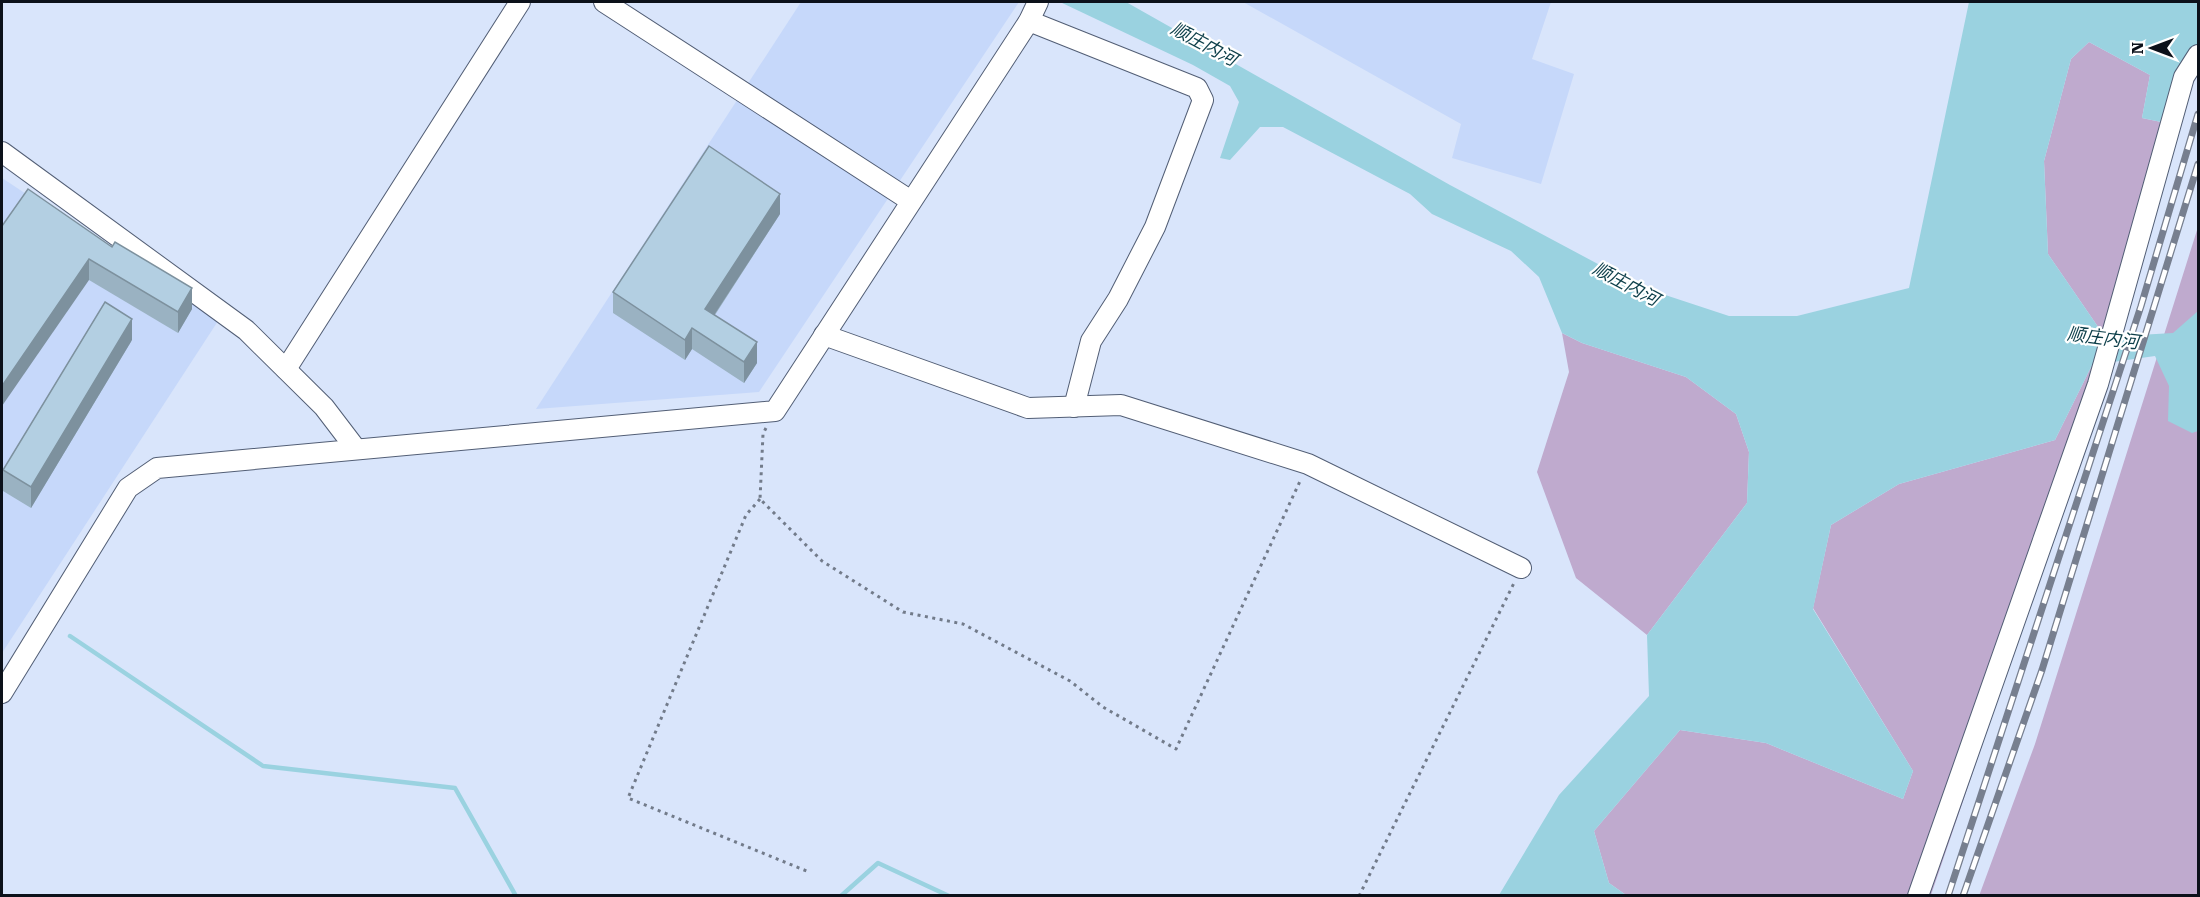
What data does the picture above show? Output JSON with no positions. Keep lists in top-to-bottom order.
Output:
{
  "water": ["顺庄内河"],
  "north": "left"
}
